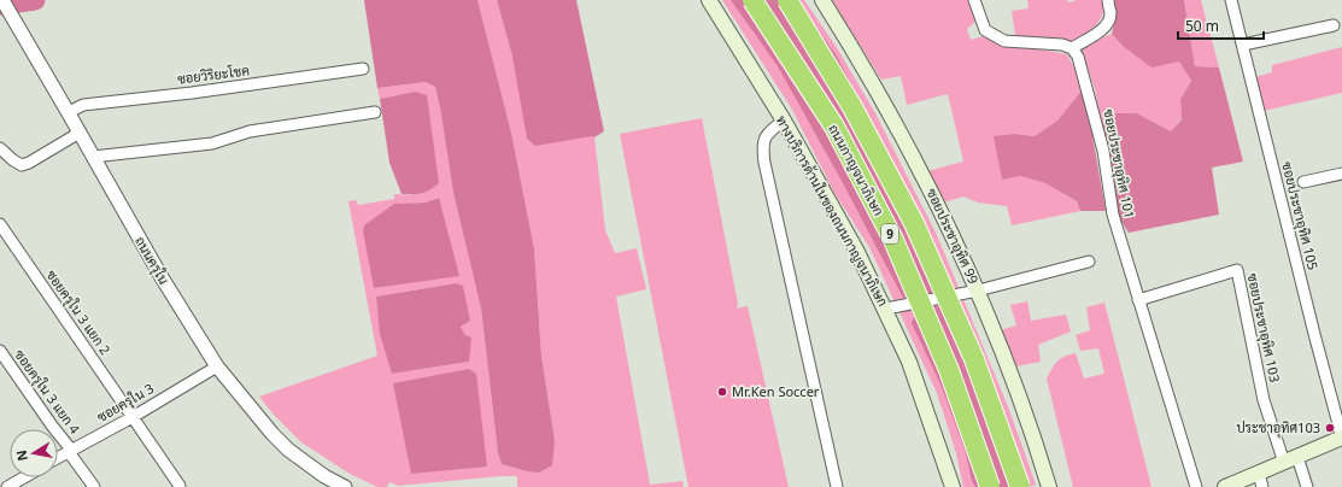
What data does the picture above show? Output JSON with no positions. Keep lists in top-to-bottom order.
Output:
{
  "streets": {
    "highway": ["ถนนกาญจนาภิเษก", "9"],
    "main road": ["ทางบริการด้านในของถนนกาญจนาภิเษก", "ซอยประชาอุทิศ 99"],
    "street": [
      "ซอยวิริยะโชค",
      "ซอยประชาอุทิศ 101",
      "ซอยประชาอุทิศ 105",
      "ถนนครุใน",
      "ซอยครุใน 3 แยก 2",
      "ซอยประชาอุทิศ 103",
      "ซอยครุใน 3 แยก 4",
      "ซอยครุใน 3"
    ]
  },
  "crossings": [
    ["ซอยวิริยะโชค", "ถนนครุใน"],
    ["ซอยประชาอุทิศ 101", "ซอยประชาอุทิศ 103"],
    ["ถนนครุใน", "ซอยครุใน 3"],
    ["ซอยครุใน 3 แยก 2", "ซอยครุใน 3"],
    ["ซอยครุใน 3 แยก 4", "ซอยครุใน 3"]
  ],
  "places": ["Mr.Ken Soccer", "ประชาอุทิศ103"],
  "scale_bar": "50 m",
  "north": "left"
}
